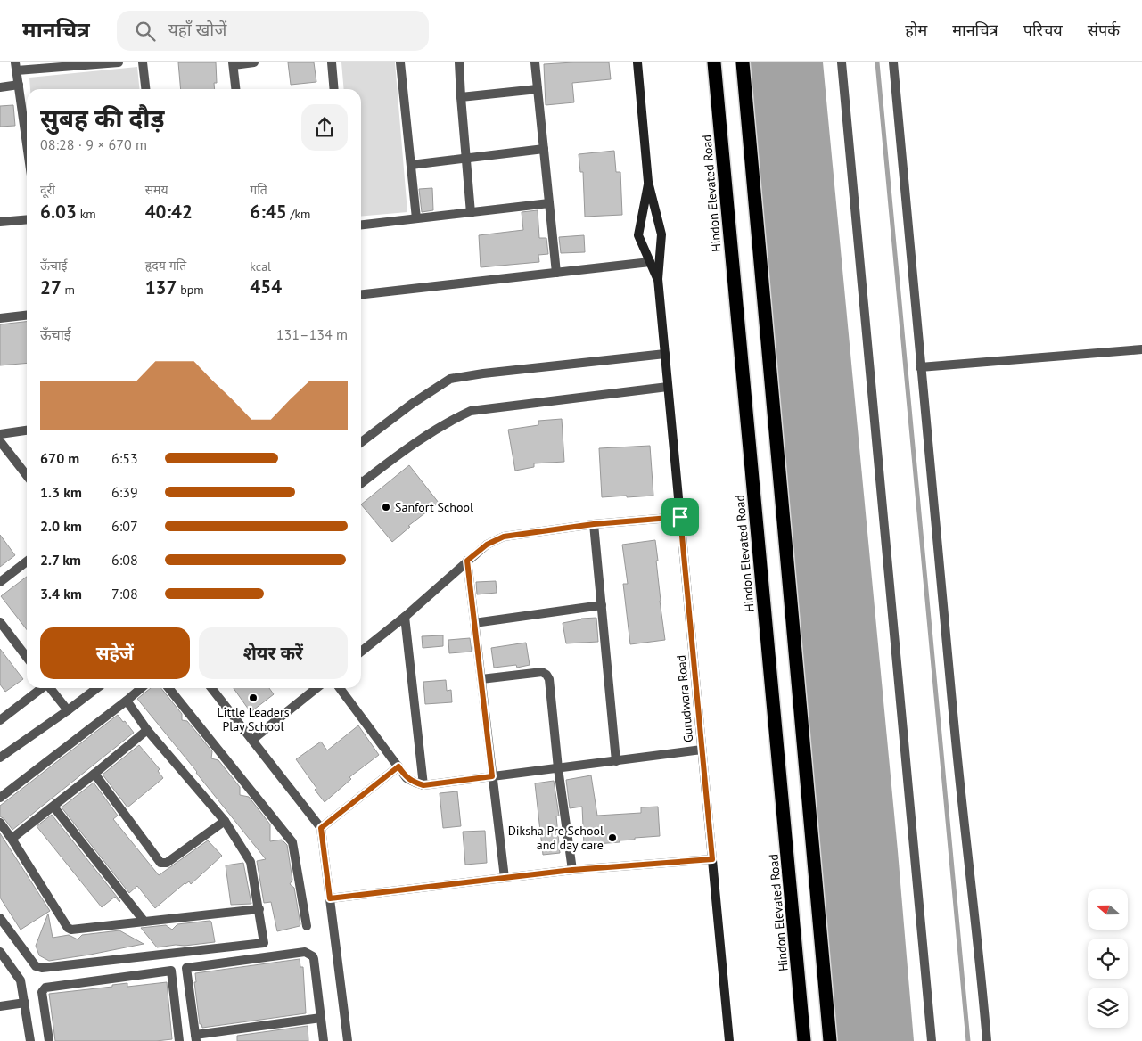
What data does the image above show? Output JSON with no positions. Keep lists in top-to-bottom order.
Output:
{
  "streets": {
    "highway": ["Hindon Elevated Road"],
    "main road": ["Gurudwara Road"]
  },
  "places": ["Sanfort School", "Little Leaders Play School", "Diksha Pre School and day care"],
  "north": "left",
  "page": {
    "header": "मानचित्र",
    "search": "यहाँ खोजें",
    "nav": [
      "होम",
      "मानचित्र",
      "परिचय",
      "संपर्क"
    ],
    "heading": ["सुबह की दौड़", "08:28 · 9 × 670 m"],
    "stats": [
      ["दूरी", "6.03 km"],
      ["समय", "40:42"],
      ["गति", "6:45 /km"],
      ["ऊँचाई", "27 m"],
      ["हृदय गति", "137 bpm"],
      ["kcal", "454"]
    ],
    "chart": ["ऊँचाई", "131–134 m"],
    "list": [
      {
        "name": "670 m",
        "note": "6:53"
      },
      {
        "name": "1.3 km",
        "note": "6:39"
      },
      {
        "name": "2.0 km",
        "note": "6:07"
      },
      {
        "name": "2.7 km",
        "note": "6:08"
      },
      {
        "name": "3.4 km",
        "note": "7:08"
      }
    ],
    "buttons": ["सहेजें", "शेयर करें"]
  }
}
